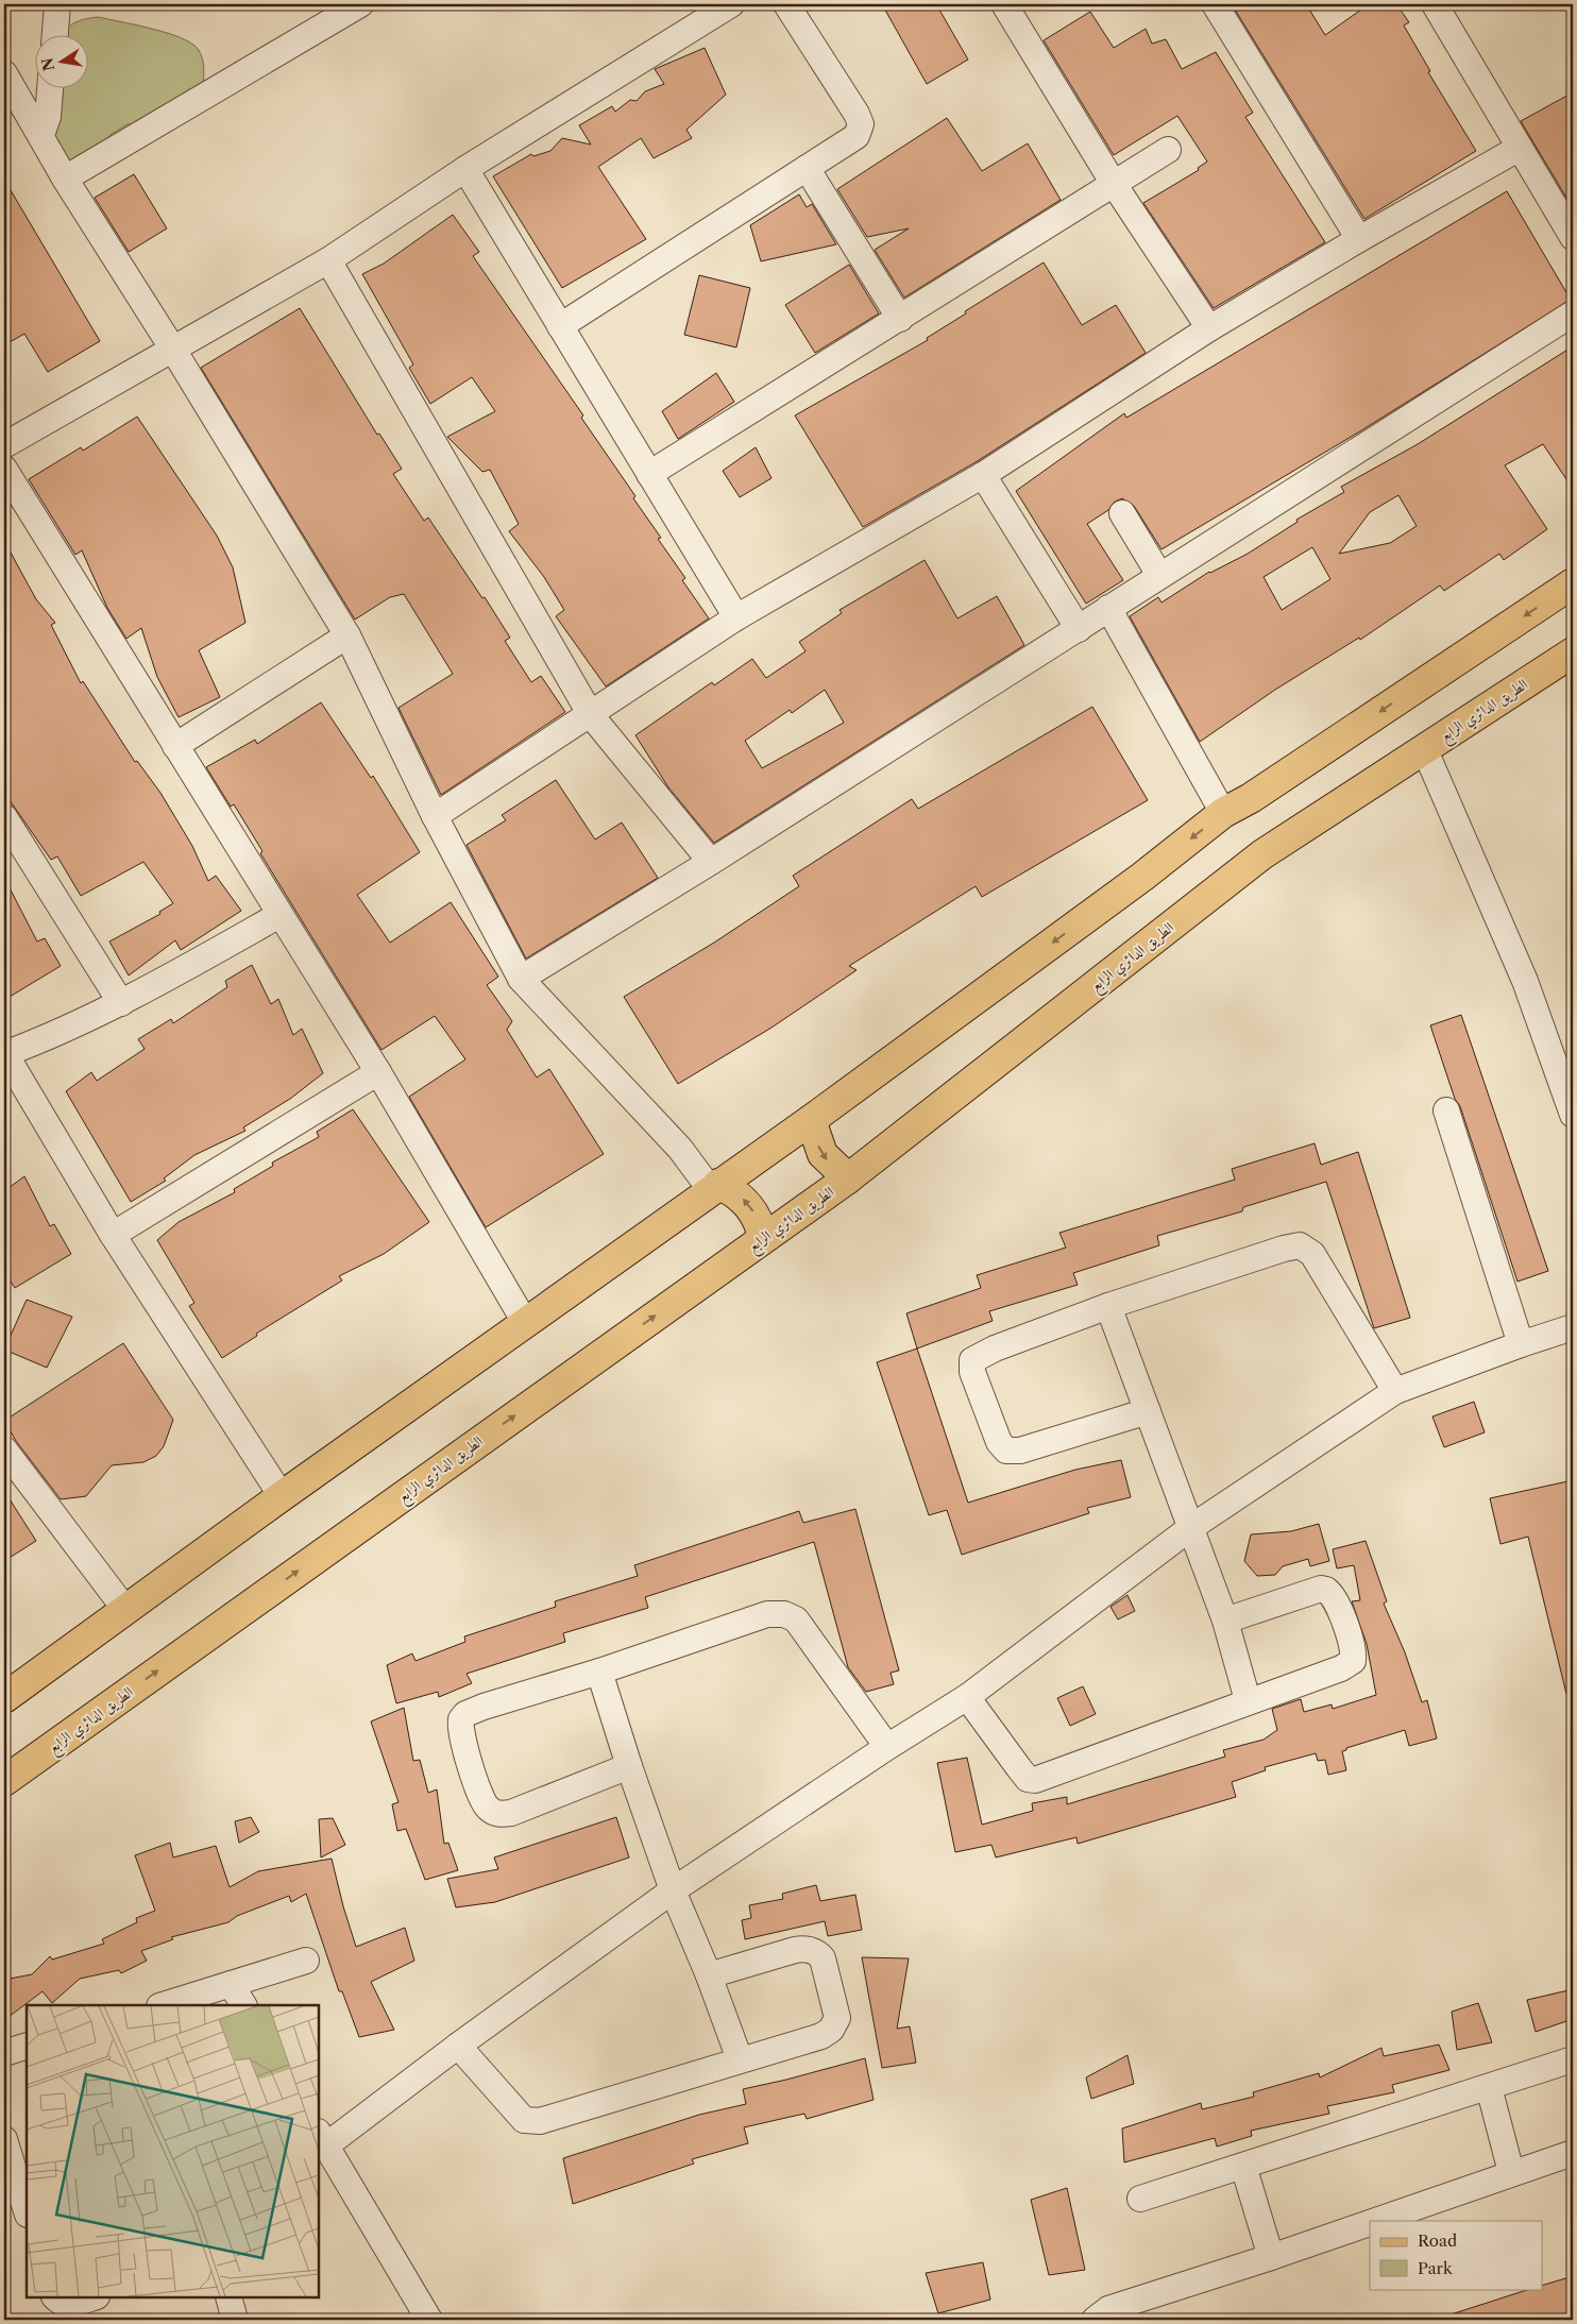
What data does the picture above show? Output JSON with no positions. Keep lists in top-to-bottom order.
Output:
{
  "streets": {
    "main road": ["الطريق الدائري الرابع"]
  },
  "legend": ["Road", "Park"],
  "north": "left"
}
